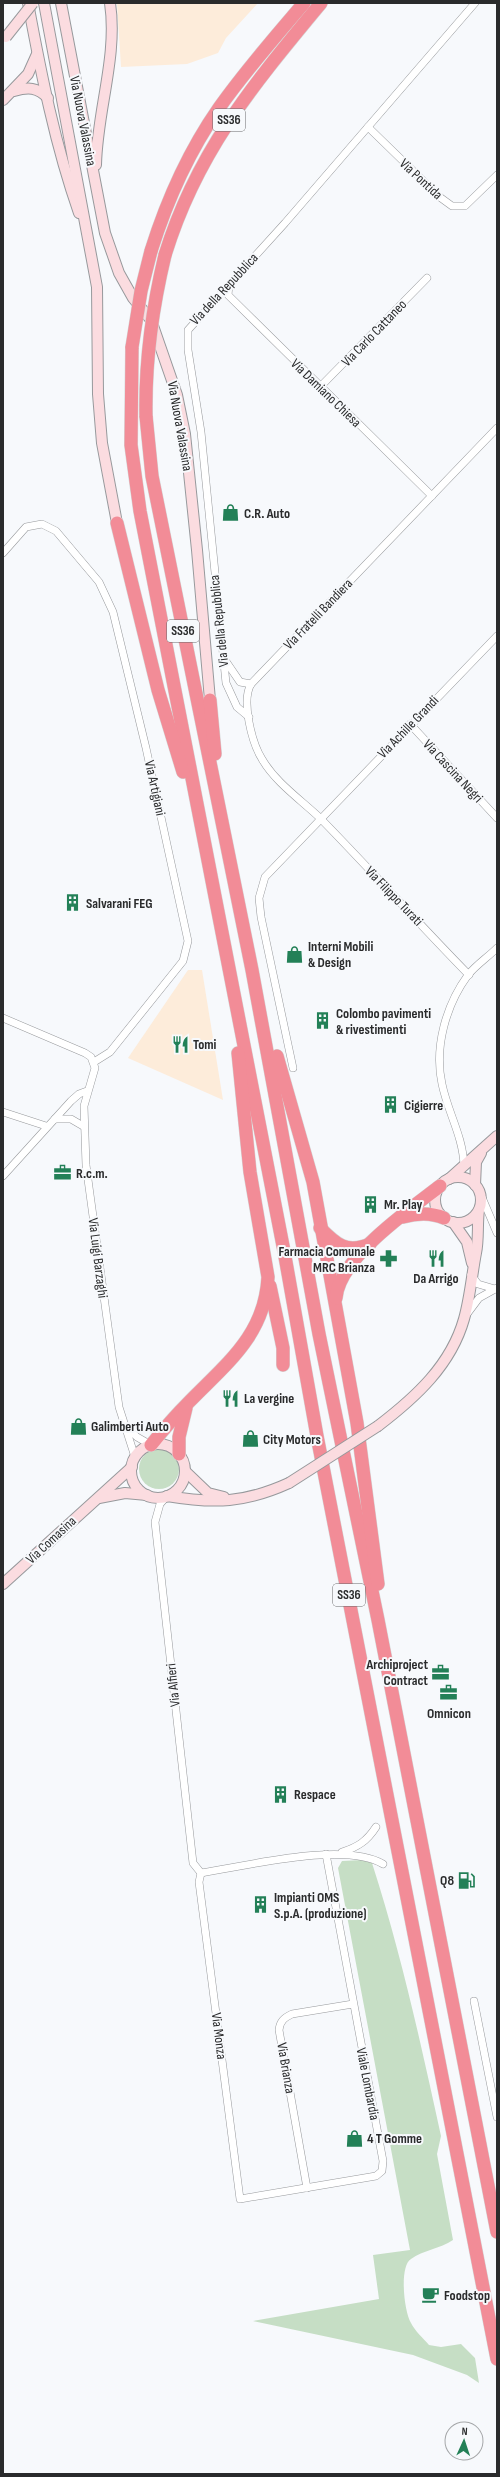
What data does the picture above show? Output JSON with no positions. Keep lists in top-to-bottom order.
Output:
{
  "streets": {
    "highway": ["SS36"],
    "main road": ["Via Nuova Valassina", "Via Comasina"],
    "street": [
      "Via Pontida",
      "Via della Repubblica",
      "Via Carlo Cattaneo",
      "Via Damiano Chiesa",
      "Via Fratelli Bandiera",
      "Via Achille Grandi",
      "Via Cascina Negri",
      "Via Artigiani",
      "Via Filippo Turati",
      "Via Luigi Barzaghi",
      "Via Alfieri",
      "Via Monza",
      "Via Brianza",
      "Viale Lombardia"
    ]
  },
  "crossings": [
    ["SS36", "Via Nuova Valassina"],
    ["Via Pontida", "Via della Repubblica"],
    ["Via della Repubblica", "Via Damiano Chiesa"],
    ["Via Carlo Cattaneo", "Via Damiano Chiesa"],
    ["Via Damiano Chiesa", "Via Fratelli Bandiera"],
    ["Via Achille Grandi", "Via Cascina Negri"],
    ["Via Achille Grandi", "Via Filippo Turati"],
    ["Via Artigiani", "Via Luigi Barzaghi"],
    ["Via Luigi Barzaghi", "Via Comasina"],
    ["Via Luigi Barzaghi", "Via Alfieri"],
    ["Via Comasina", "Via Alfieri"],
    ["Via Alfieri", "Via Monza"],
    ["Via Monza", "Viale Lombardia"],
    ["Via Brianza", "Viale Lombardia"]
  ],
  "places": {
    "shop": [
      "C.R. Auto",
      "Interni Mobili & Design",
      "Galimberti Auto",
      "City Motors",
      "4 T Gomme"
    ],
    "building": [
      "Salvarani FEG",
      "Colombo pavimenti & rivestimenti",
      "Cigierre",
      "Mr. Play",
      "Respace",
      "Impianti OMS S.p.A. (produzione)"
    ],
    "restaurant": ["Tomi", "Da Arrigo", "La vergine"],
    "office": ["R.c.m.", "Archiproject Contract", "Omnicon"],
    "pharmacy": ["Farmacia Comunale MRC Brianza"],
    "fuel station": ["Q8"],
    "cafe": ["Foodstop"]
  },
  "north": "top"
}
